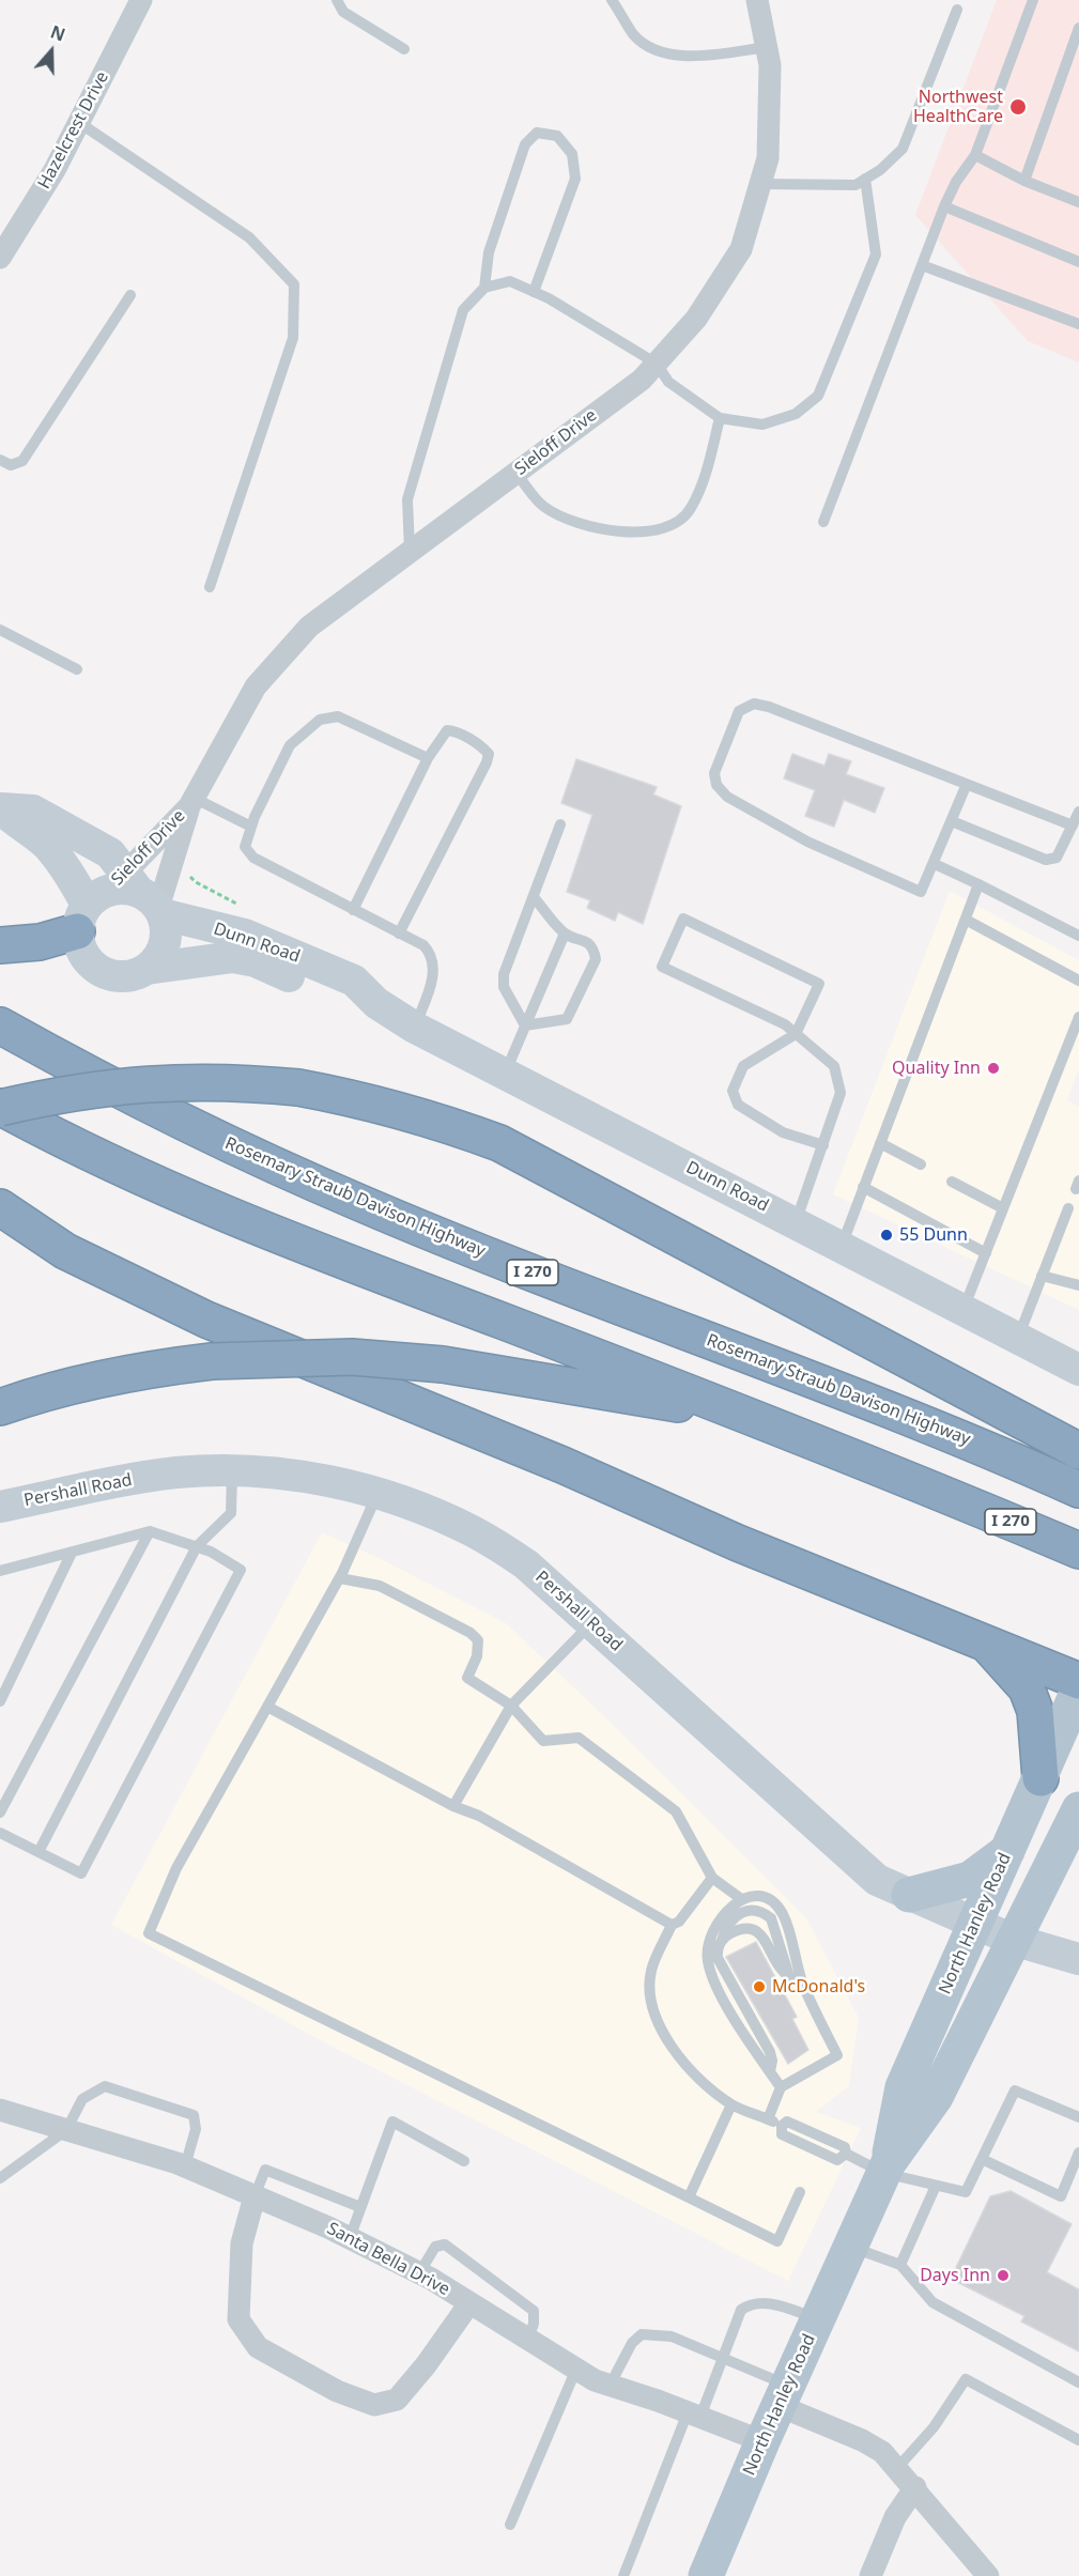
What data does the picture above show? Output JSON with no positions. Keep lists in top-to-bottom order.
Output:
{
  "streets": {
    "highway": ["Rosemary Straub Davison Highway", "I 270"],
    "main road": ["North Hanley Road"],
    "street": [
      "Hazelcrest Drive",
      "Sieloff Drive",
      "Dunn Road",
      "Pershall Road",
      "Santa Bella Drive"
    ]
  },
  "crossings": [
    ["Sieloff Drive", "Dunn Road"],
    ["Pershall Road", "North Hanley Road"],
    ["North Hanley Road", "Santa Bella Drive"]
  ],
  "places": [
    "Northwest HealthCare",
    "Quality Inn",
    "55 Dunn",
    "McDonald's",
    "Days Inn"
  ],
  "north": "top"
}
